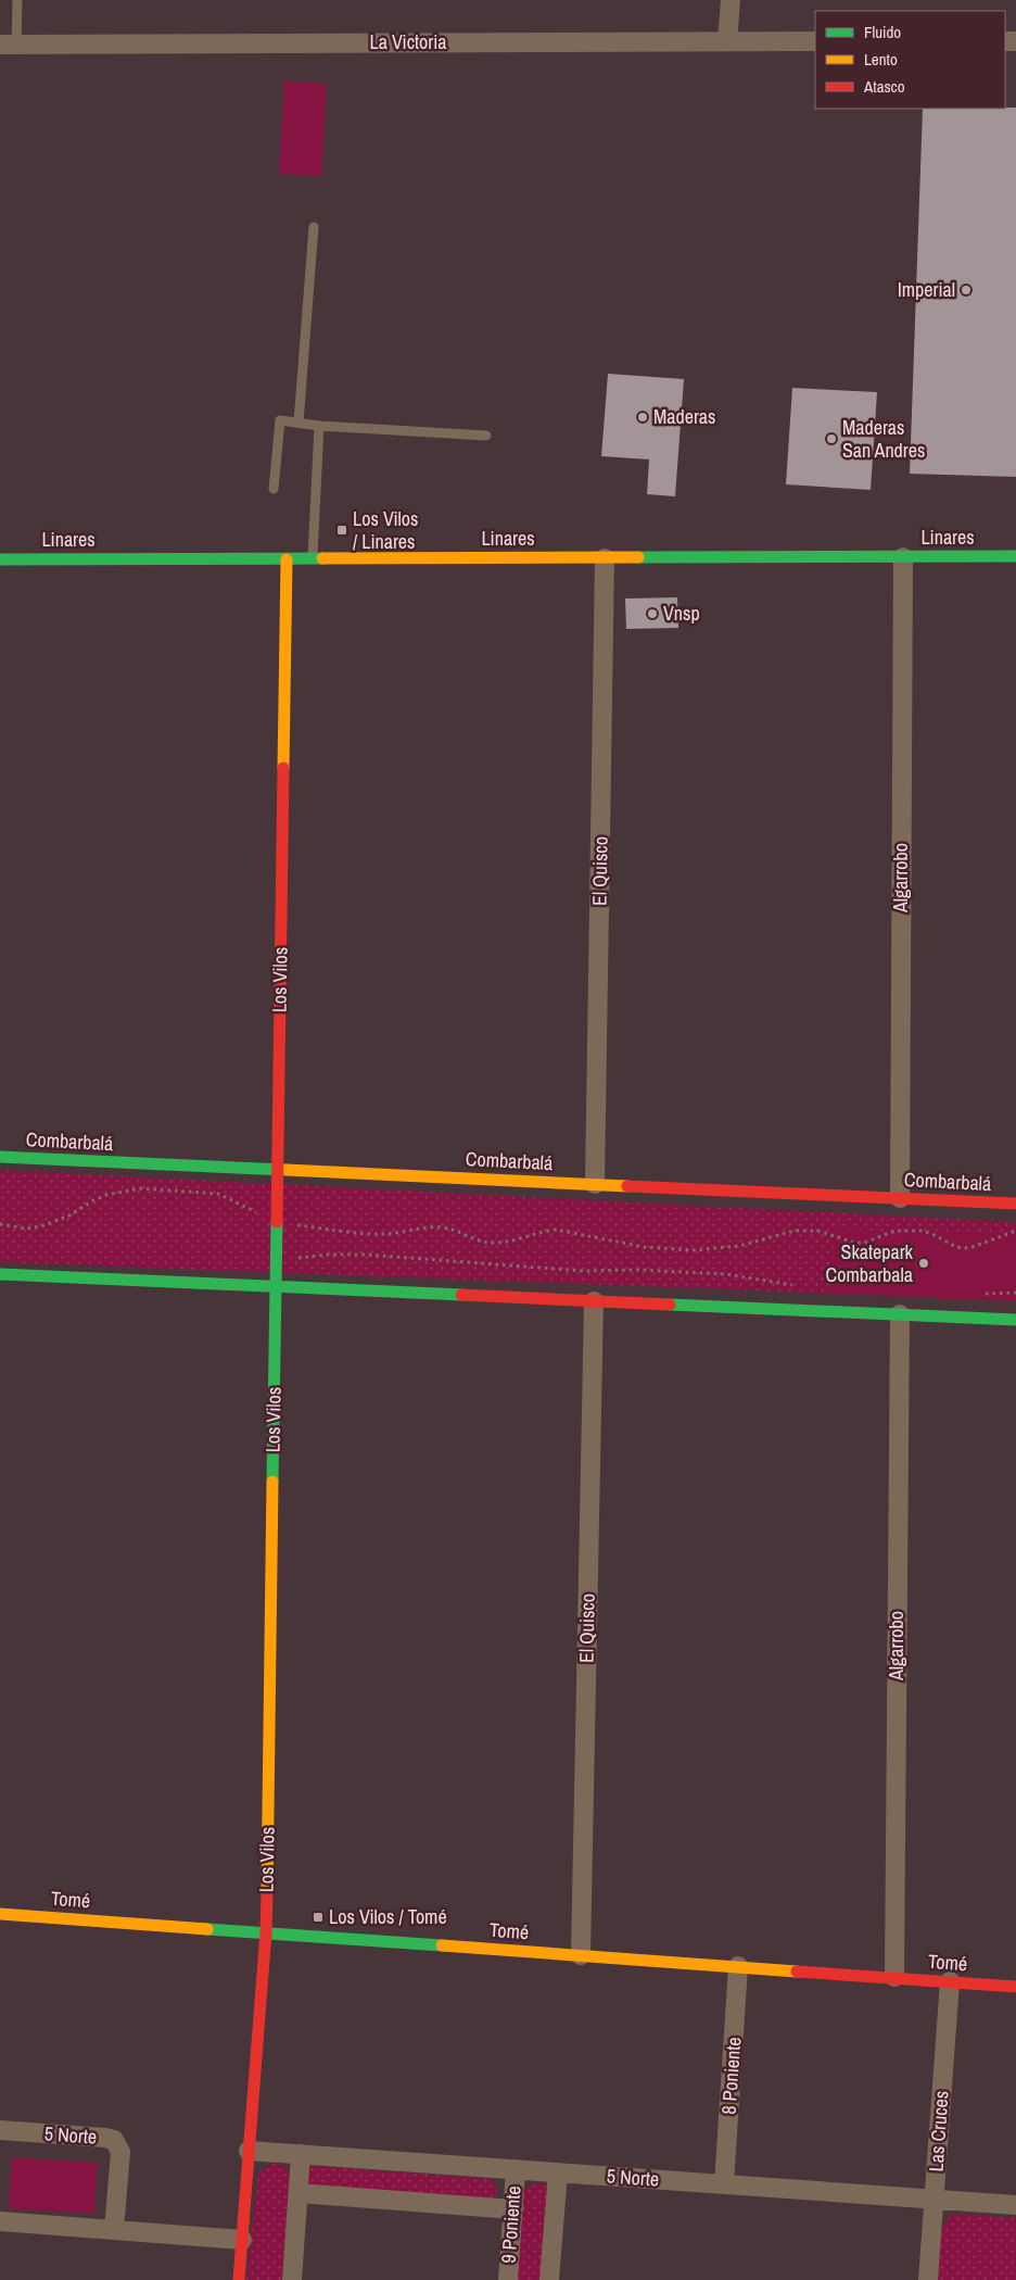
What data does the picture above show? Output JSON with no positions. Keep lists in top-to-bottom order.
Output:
{
  "streets": {
    "street": [
      "La Victoria",
      "Linares",
      "El Quisco",
      "Algarrobo",
      "Los Vilos",
      "Combarbalá",
      "Tomé",
      "8 Poniente",
      "Las Cruces",
      "5 Norte",
      "9 Poniente"
    ]
  },
  "crossings": [
    ["Linares", "El Quisco"],
    ["Linares", "Algarrobo"],
    ["Linares", "Los Vilos"],
    ["El Quisco", "Combarbalá"],
    ["El Quisco", "Tomé"],
    ["Algarrobo", "Combarbalá"],
    ["Algarrobo", "Tomé"],
    ["Los Vilos", "Combarbalá"],
    ["Los Vilos", "Tomé"],
    ["Los Vilos", "5 Norte"],
    ["Tomé", "8 Poniente"],
    ["Tomé", "Las Cruces"],
    ["8 Poniente", "5 Norte"],
    ["Las Cruces", "5 Norte"],
    ["5 Norte", "9 Poniente"]
  ],
  "places": {
    "other": [
      "Imperial",
      "Maderas",
      "Maderas San Andres",
      "Vnsp",
      "Skatepark Combarbala"
    ],
    "transit": ["Los Vilos / Linares", "Los Vilos / Tomé"]
  },
  "legend": ["Fluido", "Lento", "Atasco"]
}
